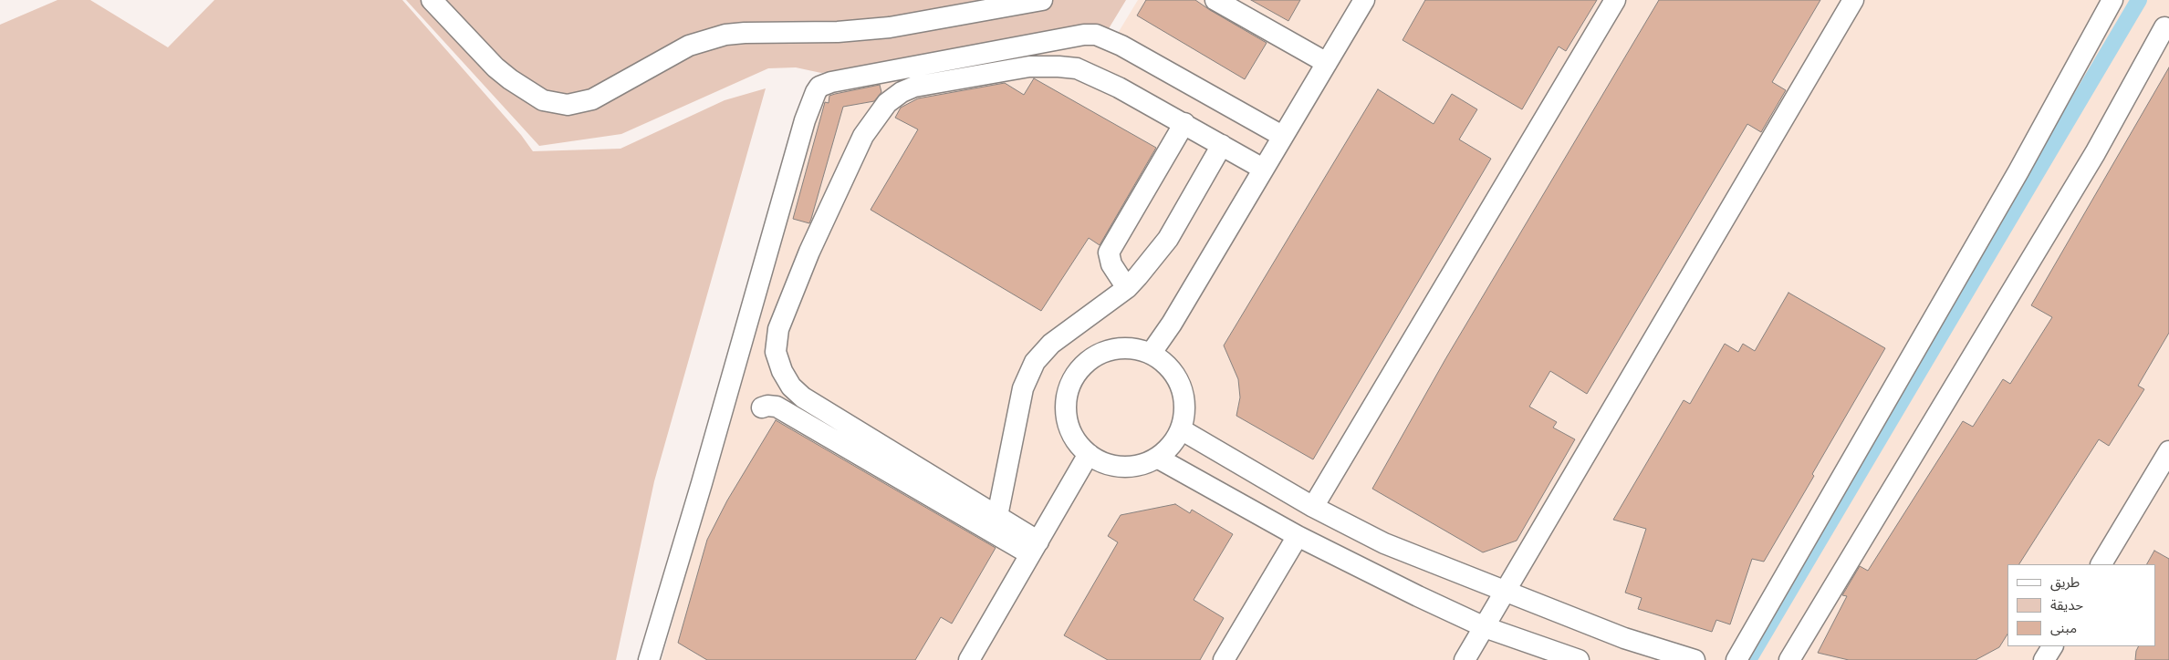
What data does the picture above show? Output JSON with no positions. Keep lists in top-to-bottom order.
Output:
{
  "legend": ["طريق", "حديقة", "مبنى"]
}
